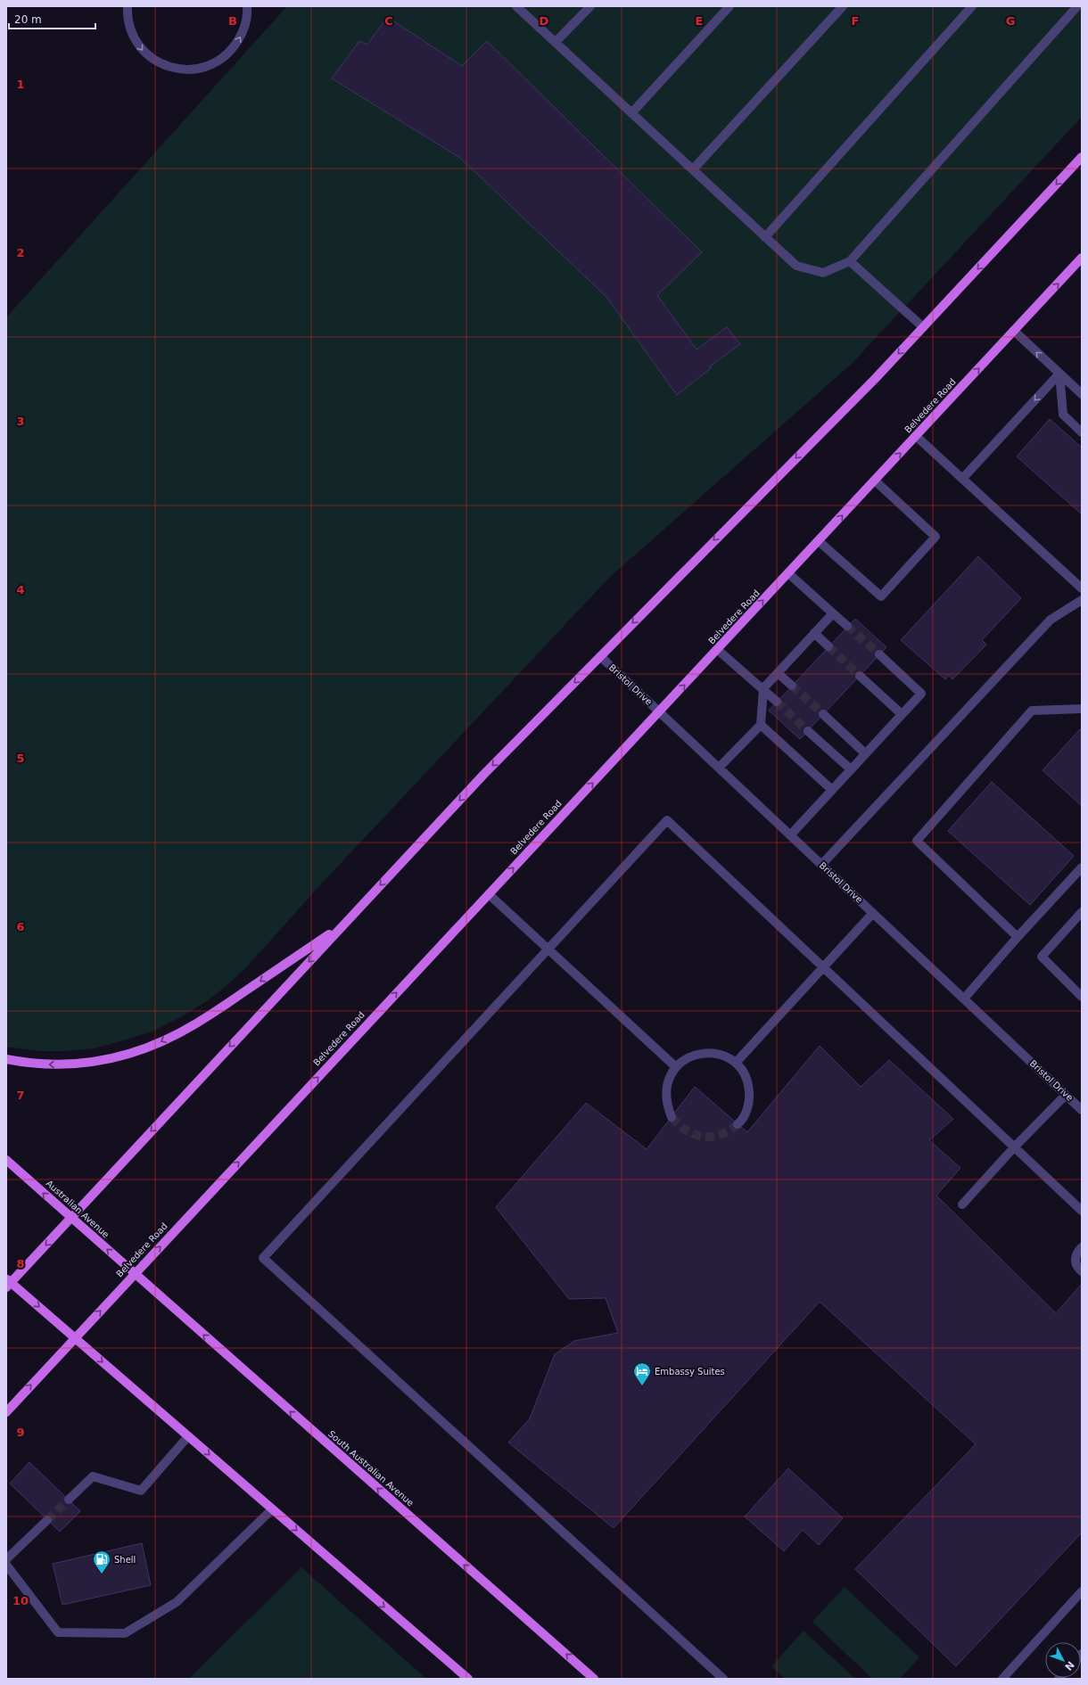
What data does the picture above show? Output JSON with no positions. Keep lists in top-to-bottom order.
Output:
{
  "streets": {
    "main road": ["Belvedere Road", "Australian Avenue", "South Australian Avenue"],
    "street": ["Bristol Drive"]
  },
  "crossings": [
    ["Belvedere Road", "Bristol Drive"],
    ["Belvedere Road", "Australian Avenue"],
    ["Belvedere Road", "South Australian Avenue"],
    ["Australian Avenue", "South Australian Avenue"]
  ],
  "one_way": ["Australian Avenue", "South Australian Avenue"],
  "places": {
    "hotel": ["Embassy Suites"],
    "fuel station": ["Shell"]
  },
  "scale_bar": "20 m",
  "north": "bottom right",
  "grid": {
    "columns": [
      "B",
      "C",
      "D",
      "E",
      "F",
      "G"
    ],
    "rows": [
      "1",
      "2",
      "3",
      "4",
      "5",
      "6",
      "7",
      "8",
      "9",
      "10"
    ]
  }
}
